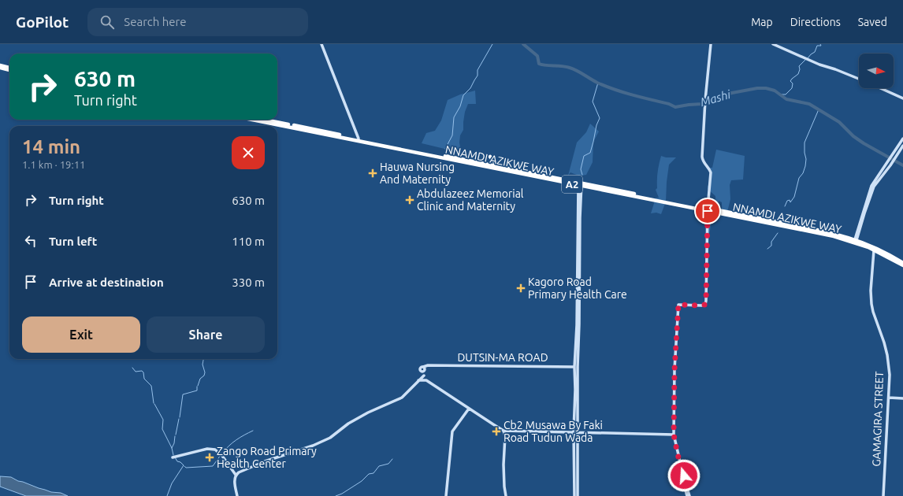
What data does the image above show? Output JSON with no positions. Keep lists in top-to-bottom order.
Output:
{
  "streets": {
    "highway": ["NNAMDI AZIKWE WAY", "A2"],
    "street": ["DUTSIN-MA ROAD", "GAMAGIRA STREET"]
  },
  "crossings": [
    ["NNAMDI AZIKWE WAY", "GAMAGIRA STREET"]
  ],
  "water": ["Mashi"],
  "places": {
    "health": [
      "Hauwa Nursing And Maternity",
      "Abdulazeez Memorial Clinic and Maternity",
      "Kagoro Road Primary Health Care",
      "Cb2 Musawa By Faki Road Tudun Wada",
      "Zango Road Primary Health Center"
    ]
  },
  "north": "right",
  "page": {
    "header": "GoPilot",
    "search": "Search here",
    "nav": ["Map", "Directions", "Saved"],
    "turn": ["630 m", "Turn right"],
    "heading": ["14 min", "1.1 km · 19:11"],
    "list": [
      {
        "name": "Turn right",
        "value": "630 m"
      },
      {
        "name": "Turn left",
        "value": "110 m"
      },
      {
        "name": "Arrive at destination",
        "value": "330 m"
      }
    ],
    "buttons": ["Exit", "Share"]
  }
}
